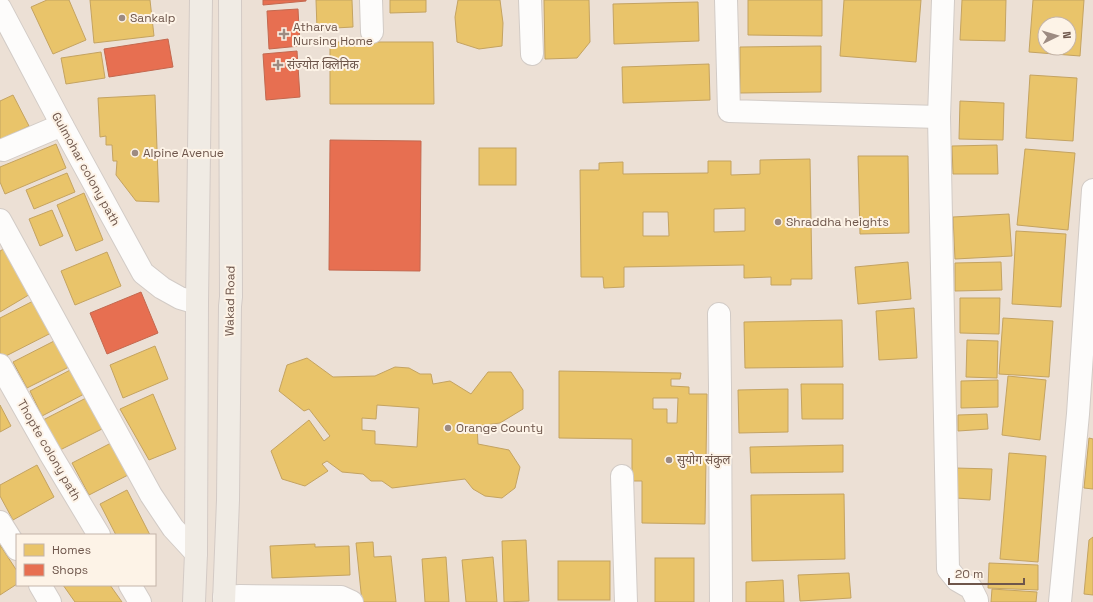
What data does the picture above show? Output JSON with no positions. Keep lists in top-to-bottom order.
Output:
{
  "streets": {
    "main road": ["Wakad Road"],
    "street": ["Gulmohar colony path", "Thopte colony path"]
  },
  "places": {
    "other": [
      "Sankalp",
      "Alpine Avenue",
      "Shraddha heights",
      "Orange County",
      "सुयोग संकुल"
    ],
    "health": ["Atharva Nursing Home", "संज्योत क्लिनिक"]
  },
  "legend": ["Homes", "Shops"],
  "scale_bar": "20 m",
  "north": "right"
}
